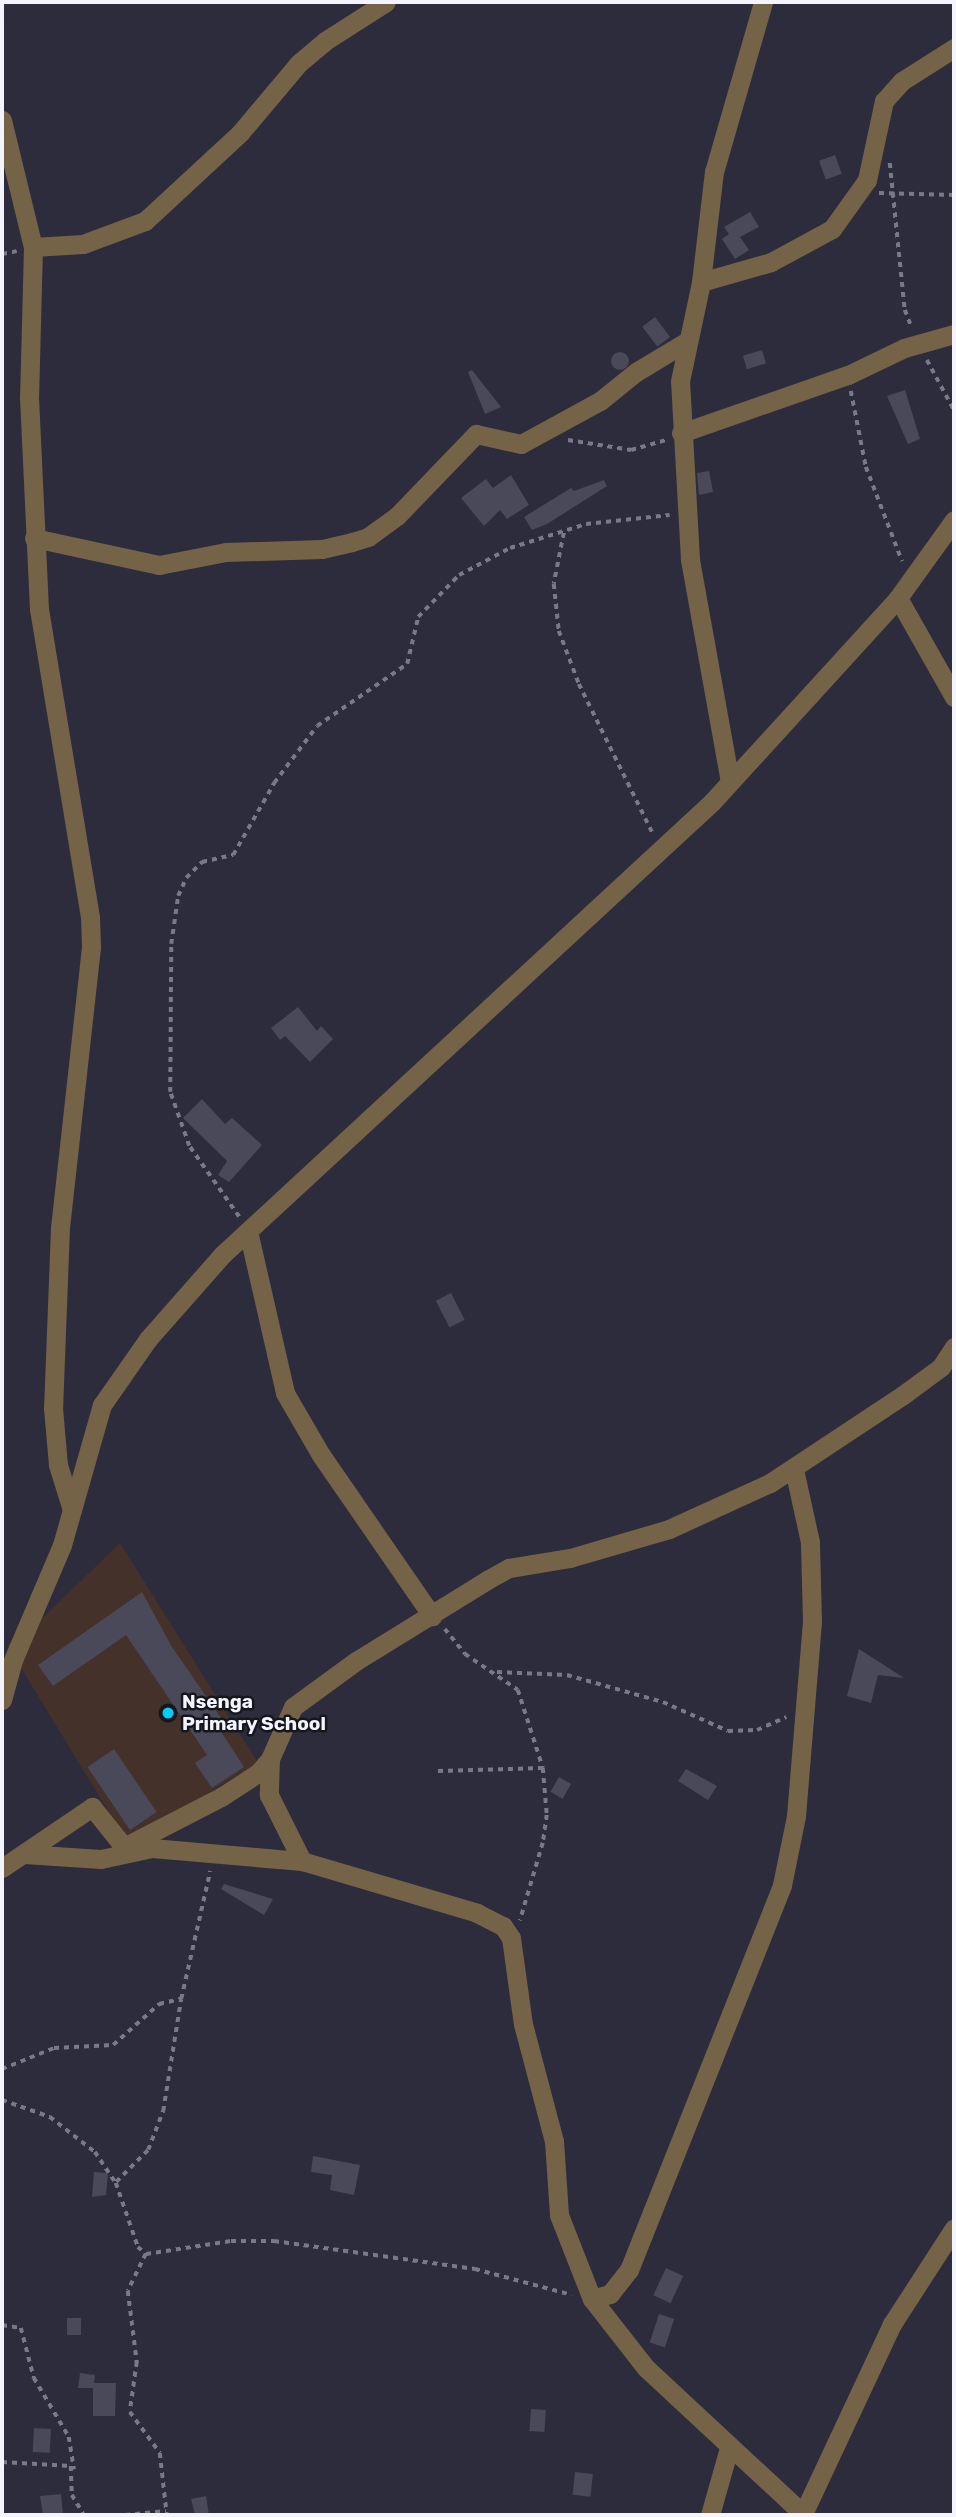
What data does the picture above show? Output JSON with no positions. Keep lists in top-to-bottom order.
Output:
{
  "places": ["Nsenga Primary School"]
}
